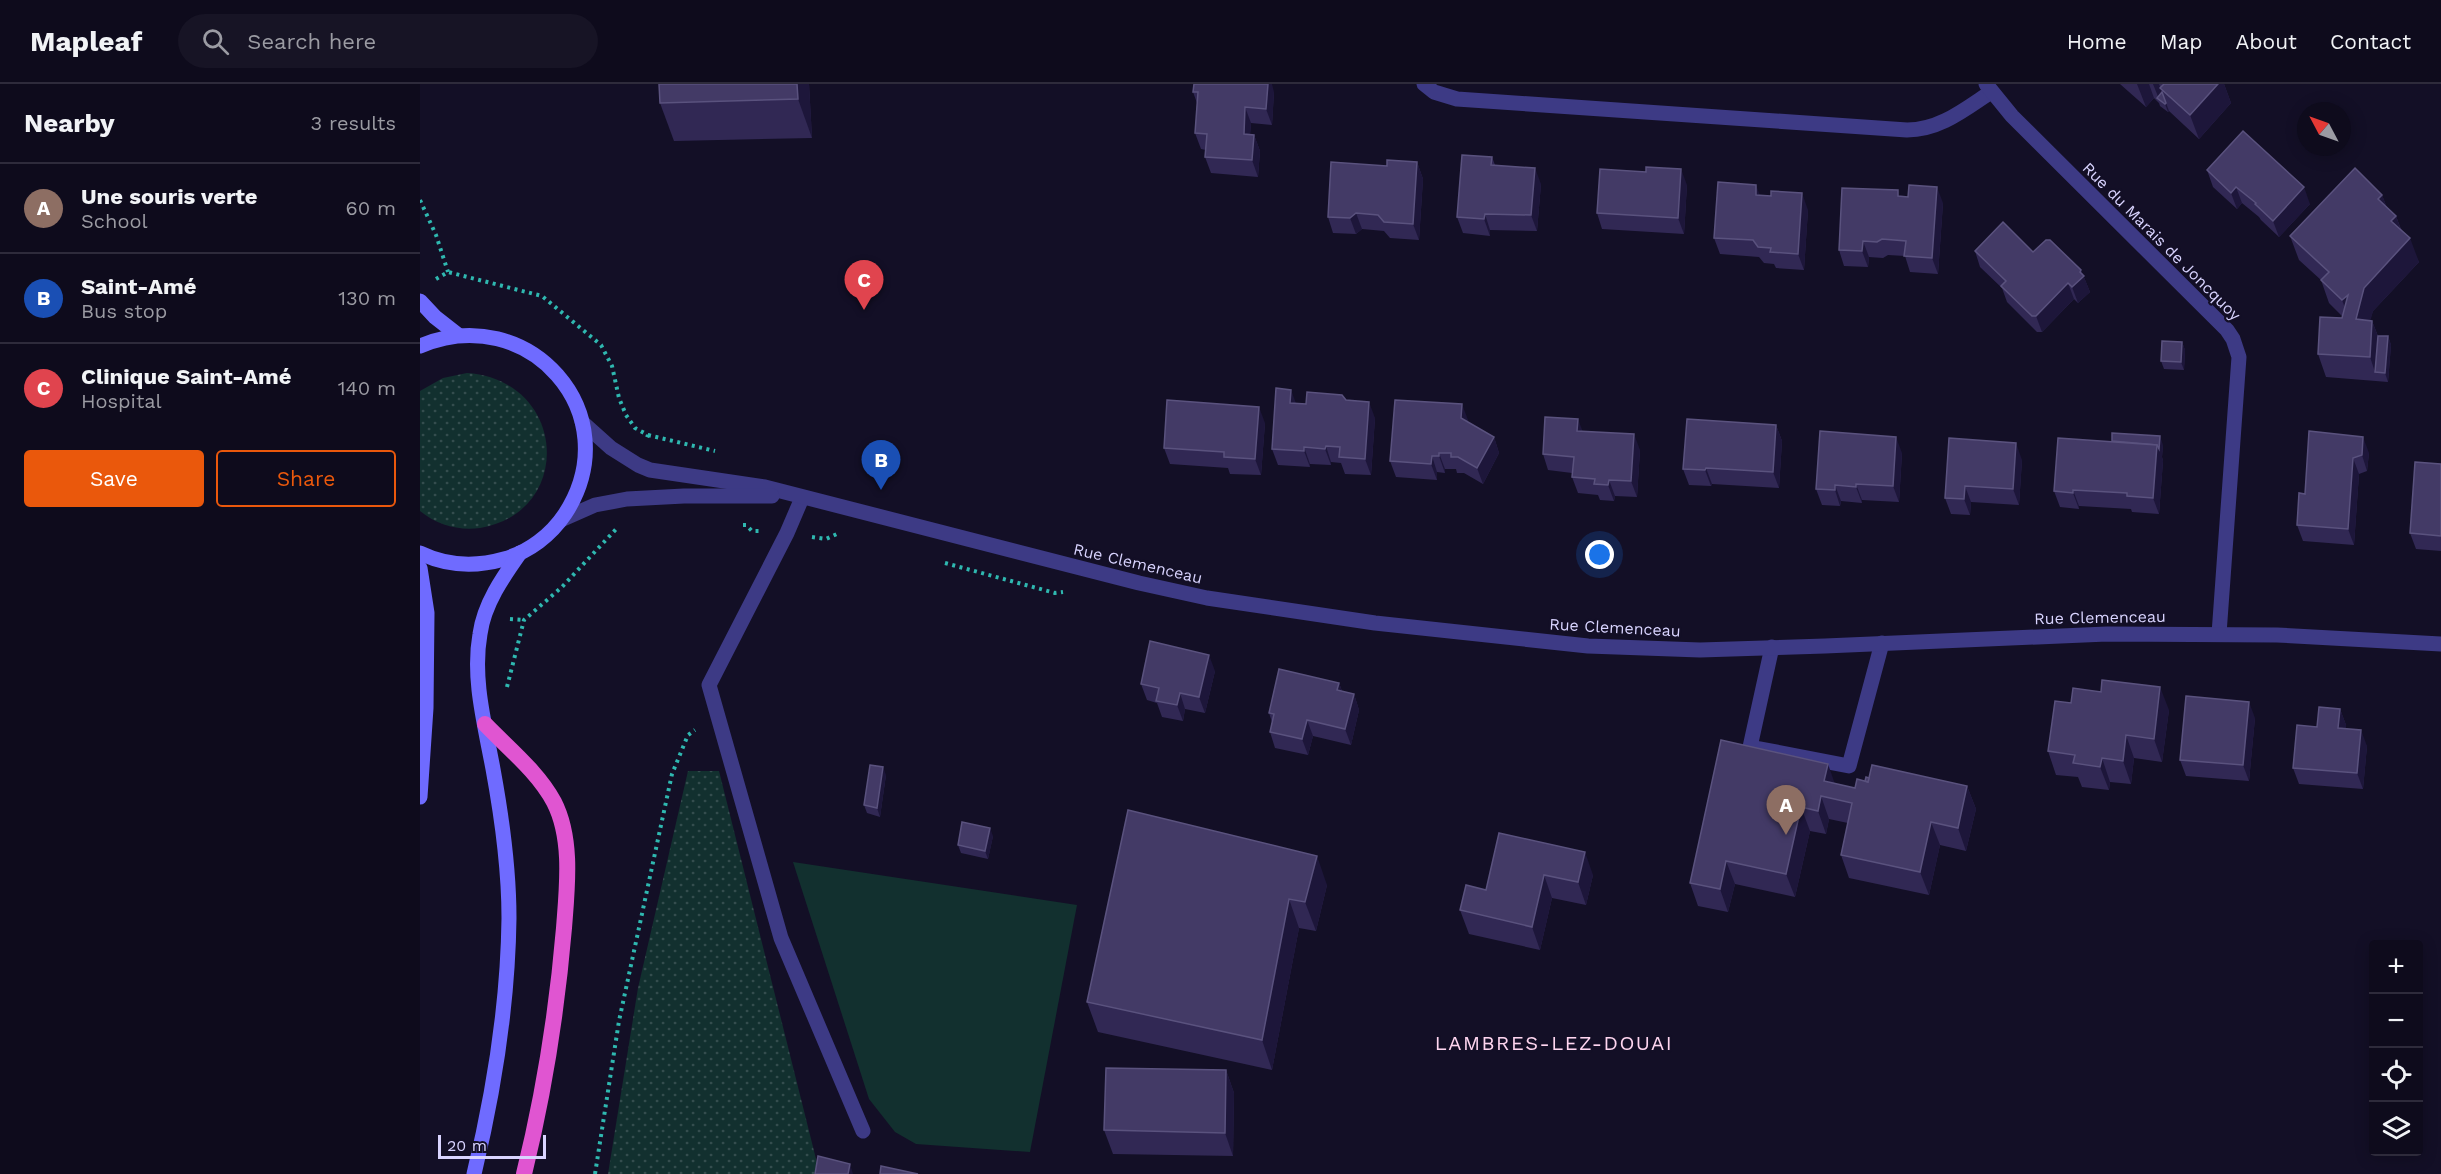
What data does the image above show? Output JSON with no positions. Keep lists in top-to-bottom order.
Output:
{
  "streets": {
    "street": ["Rue du Marais de Joncquoy", "Rue Clemenceau"]
  },
  "crossings": [
    ["Rue du Marais de Joncquoy", "Rue Clemenceau"]
  ],
  "districts": ["LAMBRES-LEZ-DOUAI"],
  "scale_bar": "20 m",
  "north": "top left",
  "page": {
    "header": "Mapleaf",
    "search": "Search here",
    "nav": [
      "Home",
      "Map",
      "About",
      "Contact"
    ],
    "heading": ["Nearby", "3 results"],
    "list": [
      {
        "mark": "A",
        "name": "Une souris verte",
        "note": "School",
        "value": "60 m"
      },
      {
        "mark": "B",
        "name": "Saint-Amé",
        "note": "Bus stop",
        "value": "130 m"
      },
      {
        "mark": "C",
        "name": "Clinique Saint-Amé",
        "note": "Hospital",
        "value": "140 m"
      }
    ],
    "pins": ["C", "B", "A"],
    "buttons": ["Save", "Share"],
    "map_buttons": ["+", "−"],
    "scale": "20 m"
  }
}
